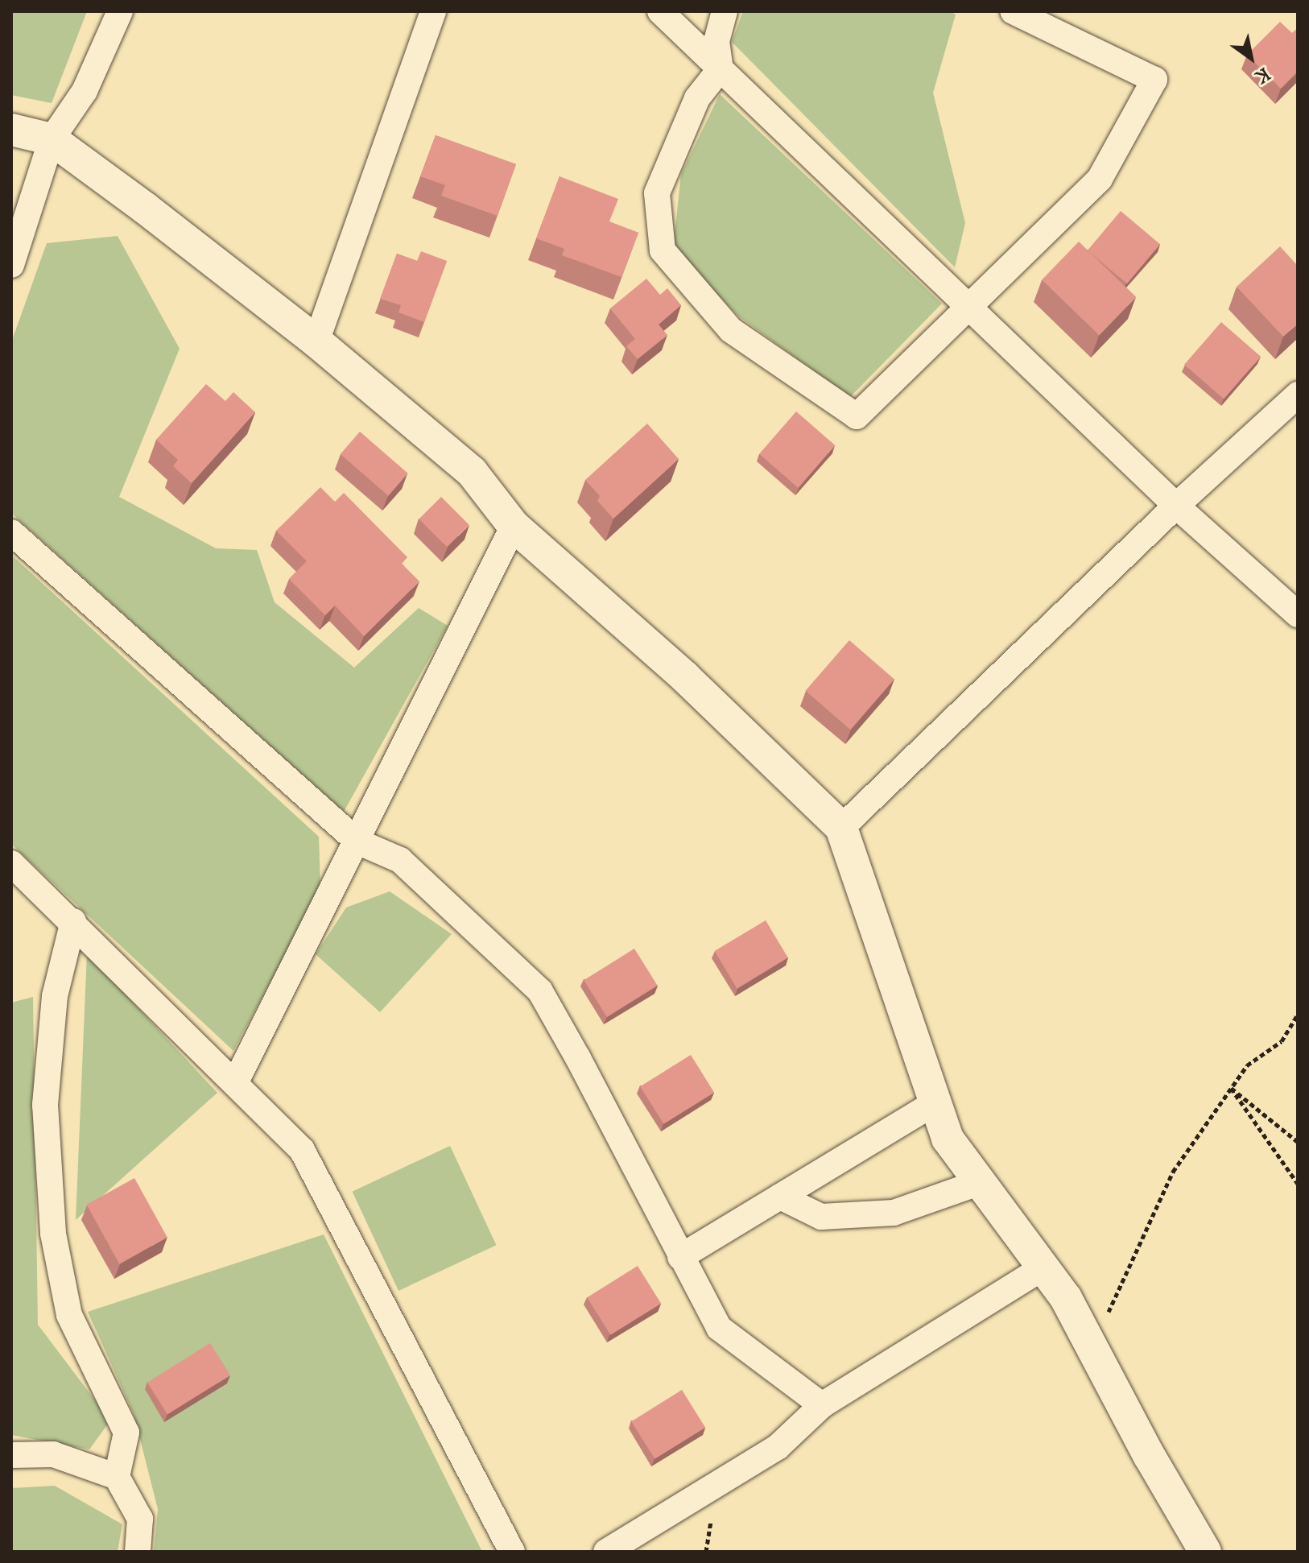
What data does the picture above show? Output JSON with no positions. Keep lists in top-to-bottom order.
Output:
{
  "north": "bottom right"
}
